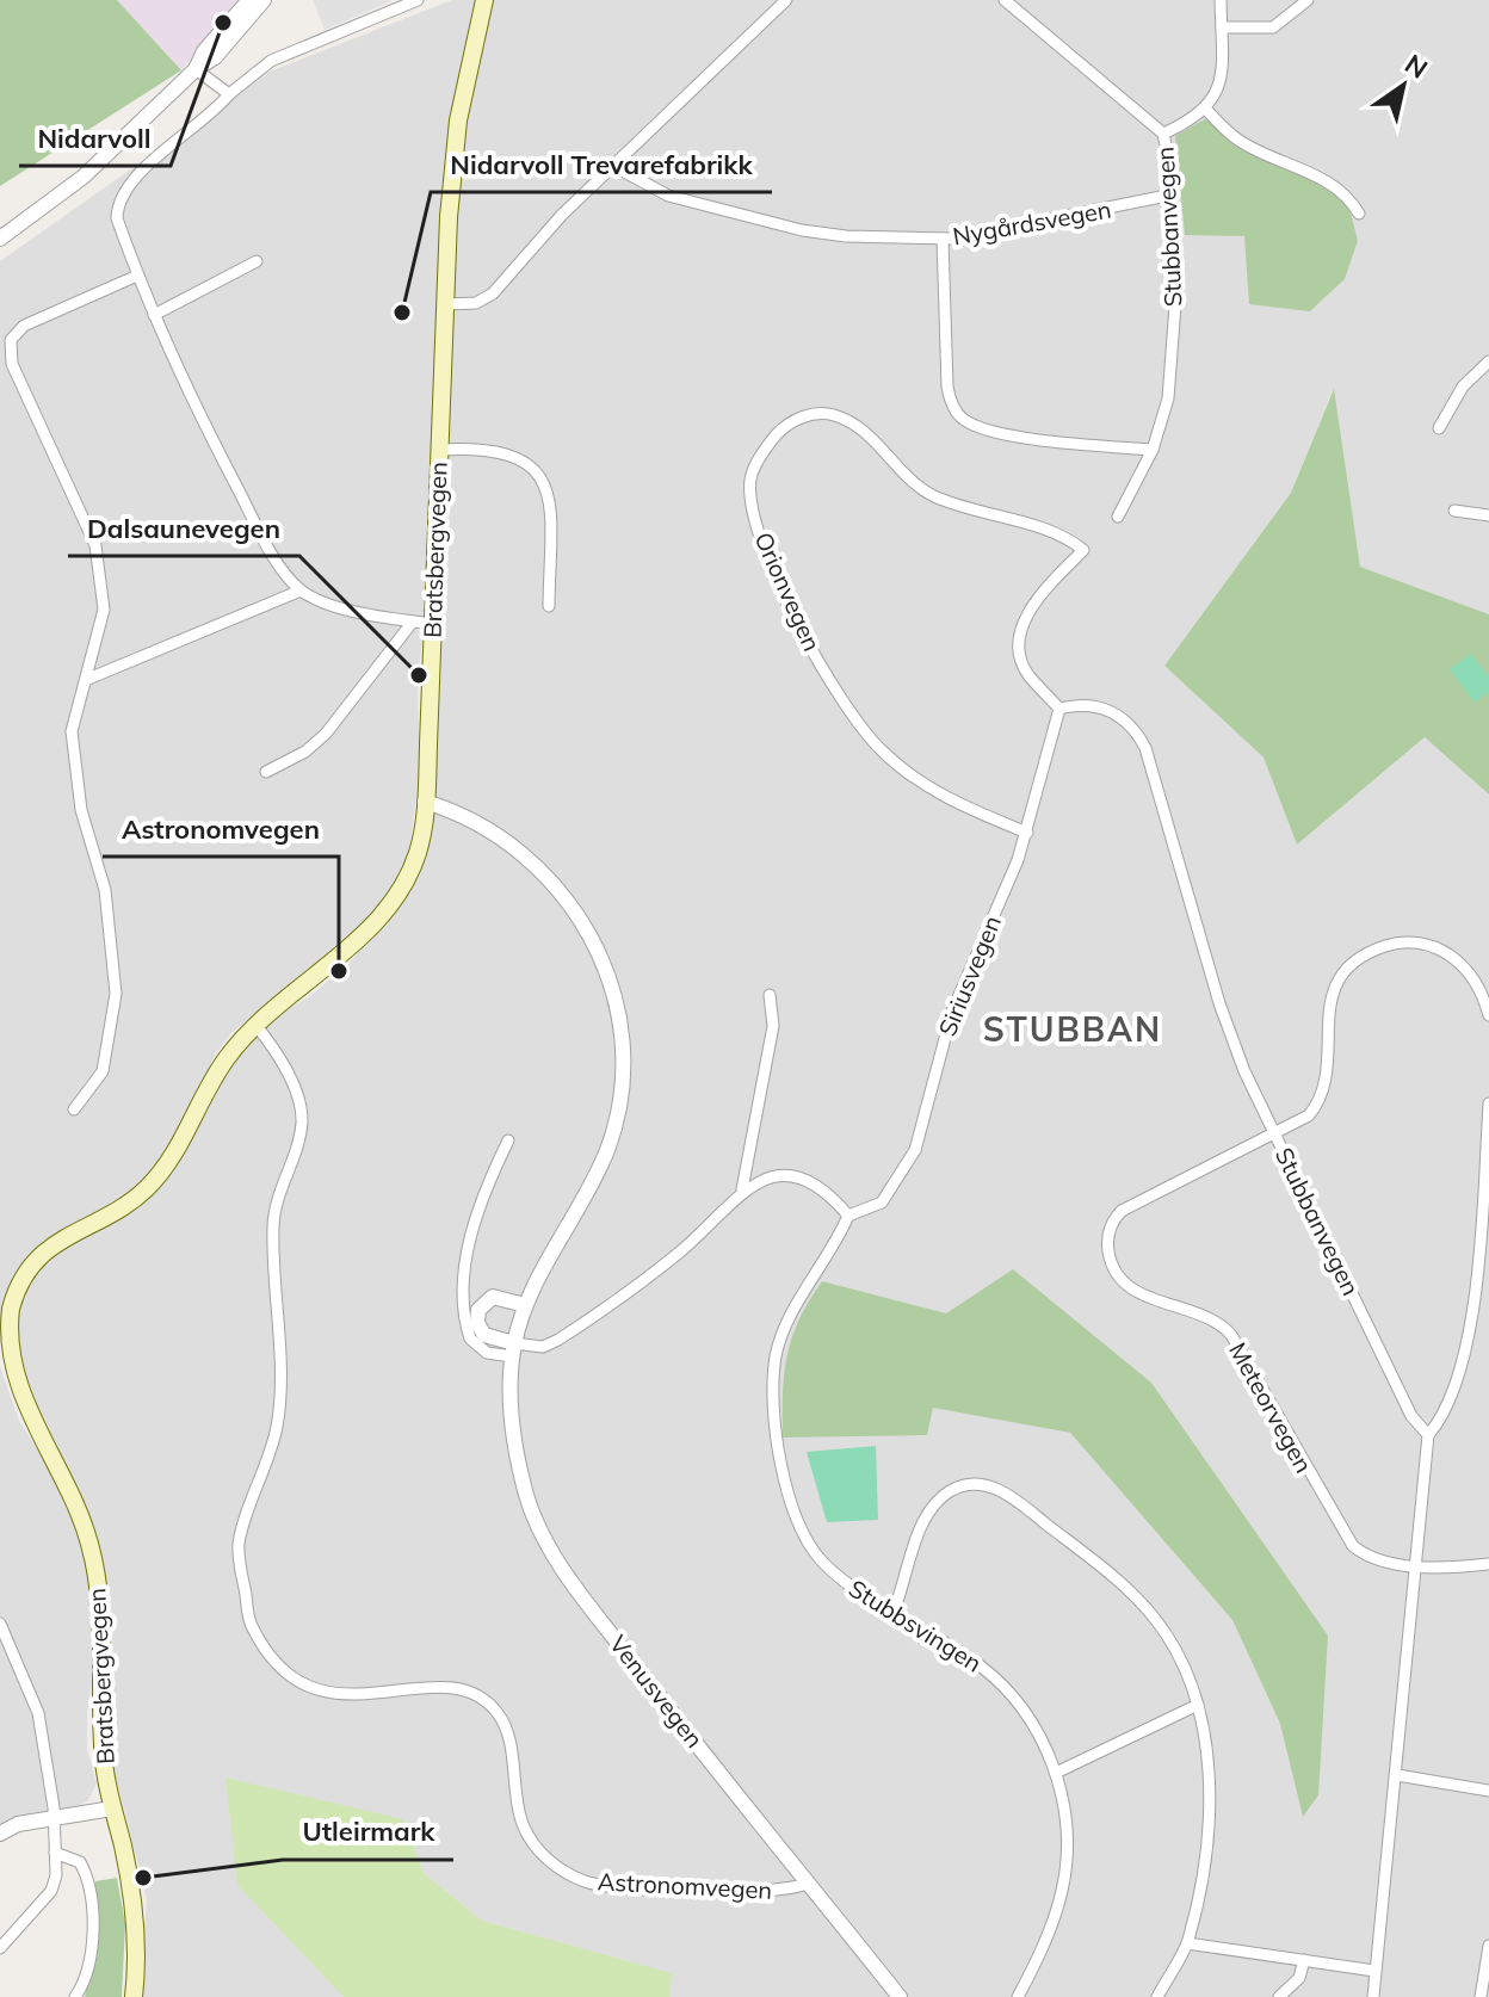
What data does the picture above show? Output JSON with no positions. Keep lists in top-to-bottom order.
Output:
{
  "streets": {
    "main road": ["Bratsbergvegen"],
    "street": [
      "Nygårdsvegen",
      "Stubbanvegen",
      "Orionvegen",
      "Siriusvegen",
      "Meteorvegen",
      "Stubbsvingen",
      "Venusvegen",
      "Astronomvegen"
    ]
  },
  "crossings": [
    ["Nygårdsvegen", "Stubbanvegen"],
    ["Stubbanvegen", "Orionvegen"],
    ["Stubbanvegen", "Siriusvegen"],
    ["Stubbanvegen", "Meteorvegen"],
    ["Bratsbergvegen", "Venusvegen"],
    ["Bratsbergvegen", "Astronomvegen"],
    ["Orionvegen", "Siriusvegen"],
    ["Siriusvegen", "Stubbsvingen"],
    ["Venusvegen", "Astronomvegen"]
  ],
  "districts": ["STUBBAN"],
  "places": [
    "Nidarvoll",
    "Nidarvoll Trevarefabrikk",
    "Dalsaunevegen",
    "Astronomvegen",
    "Utleirmark"
  ],
  "north": "top right"
}
